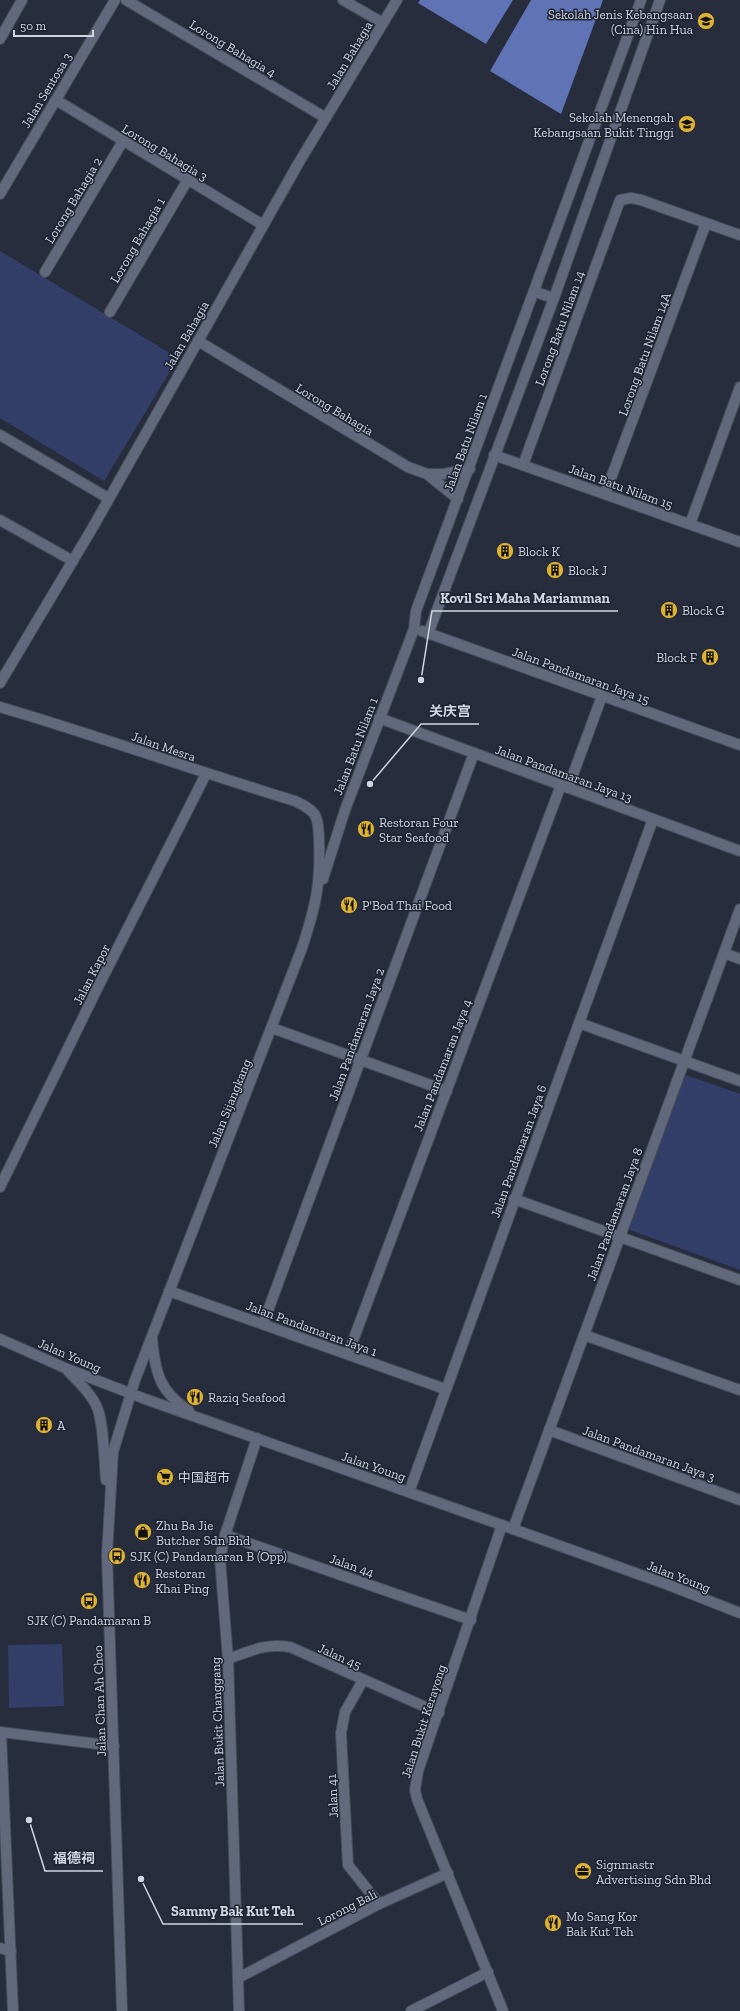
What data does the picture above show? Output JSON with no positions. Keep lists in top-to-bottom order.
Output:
{
  "streets": {
    "street": [
      "Lorong Bahagia 4",
      "Jalan Bahagia",
      "Jalan Sentosa 3",
      "Lorong Bahagia 3",
      "Lorong Bahagia 2",
      "Lorong Bahagia 1",
      "Lorong Batu Nilam 14",
      "Lorong Batu Nilam 14A",
      "Lorong Bahagia",
      "Jalan Batu Nilam 1",
      "Jalan Batu Nilam 15",
      "Jalan Pandamaran Jaya 15",
      "Jalan Mesra",
      "Jalan Pandamaran Jaya 13",
      "Jalan Kapor",
      "Jalan Pandamaran Jaya 2",
      "Jalan Pandamaran Jaya 4",
      "Jalan Sijangkang",
      "Jalan Pandamaran Jaya 6",
      "Jalan Pandamaran Jaya 8",
      "Jalan Pandamaran Jaya 1",
      "Jalan Young",
      "Jalan Pandamaran Jaya 3",
      "Jalan 44",
      "Jalan 45",
      "Jalan Chan Ah Choo",
      "Jalan Bukit Kerayong",
      "Jalan Bukit Changgang",
      "Jalan 41",
      "Lorong Bali"
    ]
  },
  "crossings": [
    ["Lorong Bahagia 4", "Jalan Bahagia"],
    ["Jalan Bahagia", "Lorong Bahagia 3"],
    ["Jalan Bahagia", "Lorong Bahagia"],
    ["Jalan Sentosa 3", "Lorong Bahagia 3"],
    ["Lorong Bahagia 3", "Lorong Bahagia 2"],
    ["Lorong Bahagia 3", "Lorong Bahagia 1"],
    ["Lorong Batu Nilam 14", "Lorong Batu Nilam 14A"],
    ["Lorong Batu Nilam 14", "Jalan Batu Nilam 15"],
    ["Lorong Batu Nilam 14A", "Jalan Batu Nilam 15"],
    ["Lorong Bahagia", "Jalan Batu Nilam 1"],
    ["Jalan Batu Nilam 1", "Jalan Pandamaran Jaya 15"],
    ["Jalan Batu Nilam 1", "Jalan Pandamaran Jaya 13"],
    ["Jalan Batu Nilam 1", "Jalan Sijangkang"],
    ["Jalan Pandamaran Jaya 15", "Jalan Pandamaran Jaya 4"],
    ["Jalan Mesra", "Jalan Kapor"],
    ["Jalan Mesra", "Jalan Sijangkang"],
    ["Jalan Pandamaran Jaya 13", "Jalan Pandamaran Jaya 2"],
    ["Jalan Pandamaran Jaya 13", "Jalan Pandamaran Jaya 4"],
    ["Jalan Pandamaran Jaya 13", "Jalan Pandamaran Jaya 6"],
    ["Jalan Pandamaran Jaya 2", "Jalan Pandamaran Jaya 1"],
    ["Jalan Pandamaran Jaya 4", "Jalan Pandamaran Jaya 1"],
    ["Jalan Sijangkang", "Jalan Pandamaran Jaya 1"],
    ["Jalan Sijangkang", "Jalan Young"],
    ["Jalan Sijangkang", "Jalan Chan Ah Choo"],
    ["Jalan Pandamaran Jaya 6", "Jalan Pandamaran Jaya 1"],
    ["Jalan Pandamaran Jaya 6", "Jalan Young"],
    ["Jalan Pandamaran Jaya 8", "Jalan Young"],
    ["Jalan Pandamaran Jaya 8", "Jalan Pandamaran Jaya 3"],
    ["Jalan Young", "Jalan Chan Ah Choo"],
    ["Jalan Young", "Jalan Bukit Kerayong"],
    ["Jalan Young", "Jalan Bukit Changgang"],
    ["Jalan 44", "Jalan Bukit Kerayong"],
    ["Jalan 44", "Jalan Bukit Changgang"],
    ["Jalan 45", "Jalan Bukit Kerayong"],
    ["Jalan 45", "Jalan Bukit Changgang"],
    ["Jalan 45", "Jalan 41"],
    ["Jalan Bukit Kerayong", "Lorong Bali"],
    ["Jalan Bukit Changgang", "Lorong Bali"],
    ["Jalan 41", "Lorong Bali"]
  ],
  "places": {
    "school or university": ["Sekolah Jenis Kebangsaan (Cina) Hin Hua", "Sekolah Menengah Kebangsaan Bukit Tinggi"],
    "building": [
      "Block K",
      "Block J",
      "Block G",
      "Block F",
      "A"
    ],
    "other": [
      "Kovil Sri Maha Mariamman",
      "关庆宫",
      "福德祠",
      "Sammy Bak Kut Teh"
    ],
    "restaurant": [
      "Restoran Four Star Seafood",
      "P'Bod Thai Food",
      "Raziq Seafood",
      "Restoran Khai Ping",
      "Mo Sang Kor Bak Kut Teh"
    ],
    "supermarket": ["中国超市"],
    "shop": ["Zhu Ba Jie Butcher Sdn Bhd"],
    "bus stop": ["SJK (C) Pandamaran B (Opp)", "SJK (C) Pandamaran B"],
    "office": ["Signmastr Advertising Sdn Bhd"]
  },
  "scale_bar": "50 m"
}
